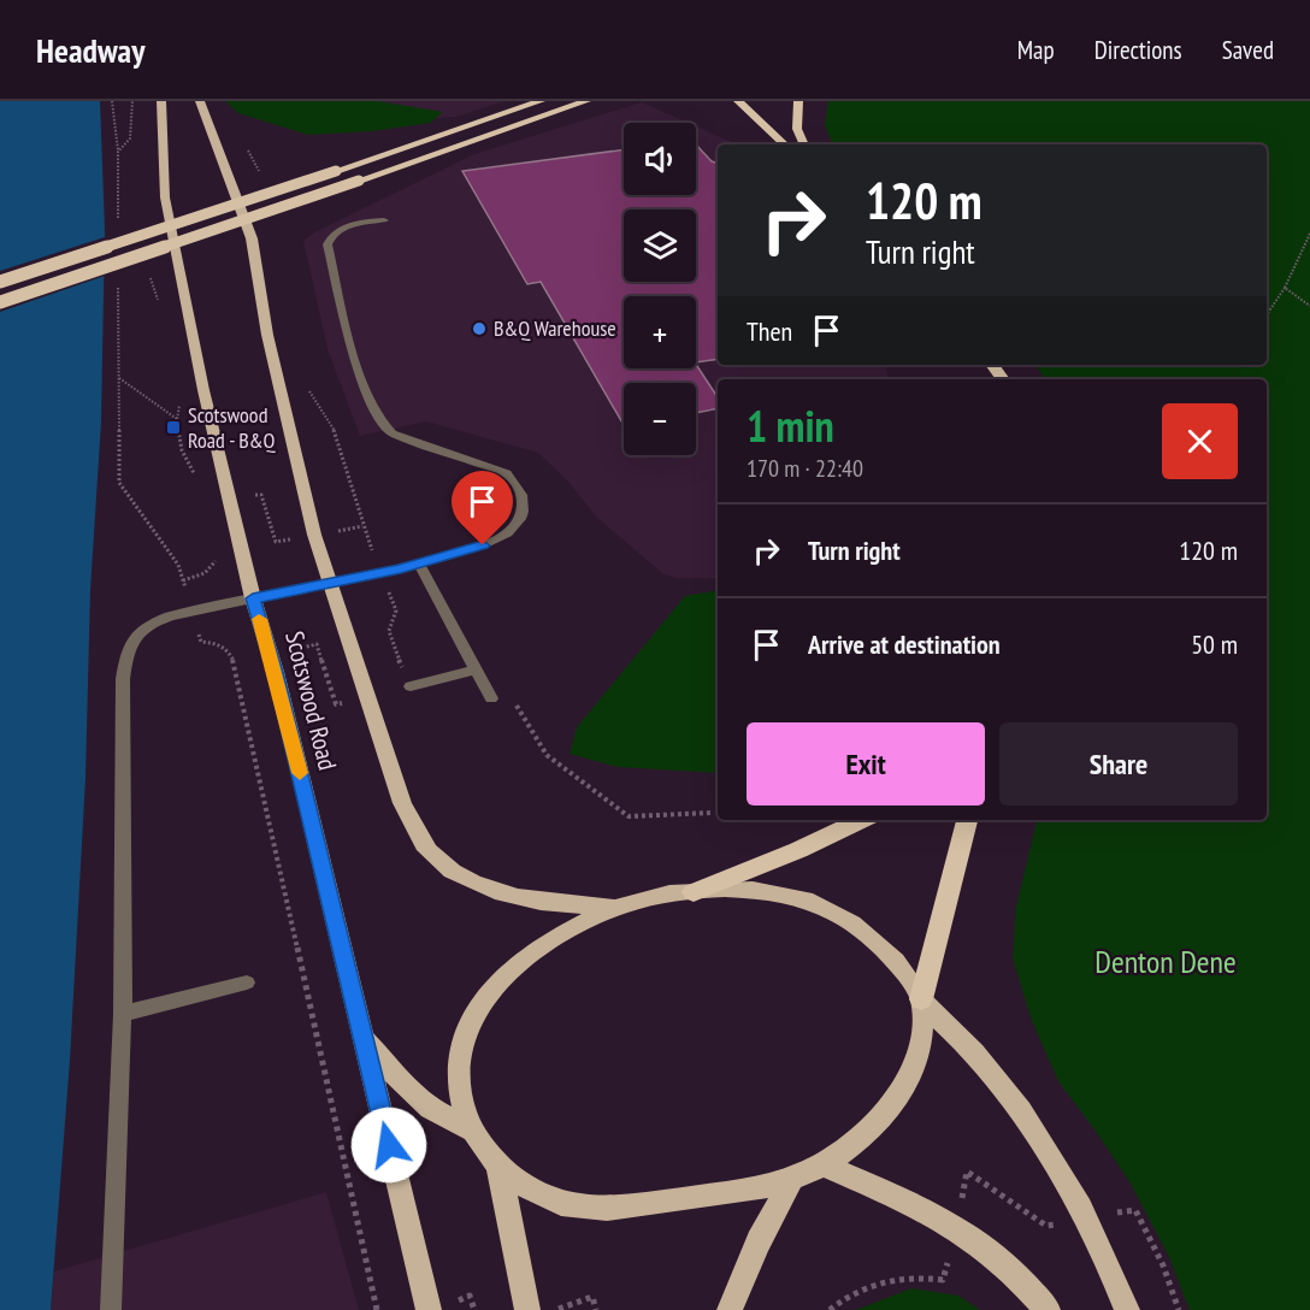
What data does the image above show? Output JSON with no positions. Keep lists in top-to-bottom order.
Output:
{
  "streets": {
    "main road": ["Scotswood Road"]
  },
  "parks": ["Denton Dene"],
  "places": {
    "other": ["B&Q Warehouse"],
    "transit": ["Scotswood Road - B&Q"]
  },
  "page": {
    "header": "Headway",
    "nav": ["Map", "Directions", "Saved"],
    "map_buttons": ["+", "−"],
    "turn": ["120 m", "Turn right"],
    "then": "Then",
    "heading": ["1 min", "170 m · 22:40"],
    "list": [
      {
        "name": "Turn right",
        "value": "120 m"
      },
      {
        "name": "Arrive at destination",
        "value": "50 m"
      }
    ],
    "buttons": ["Exit", "Share"]
  }
}
